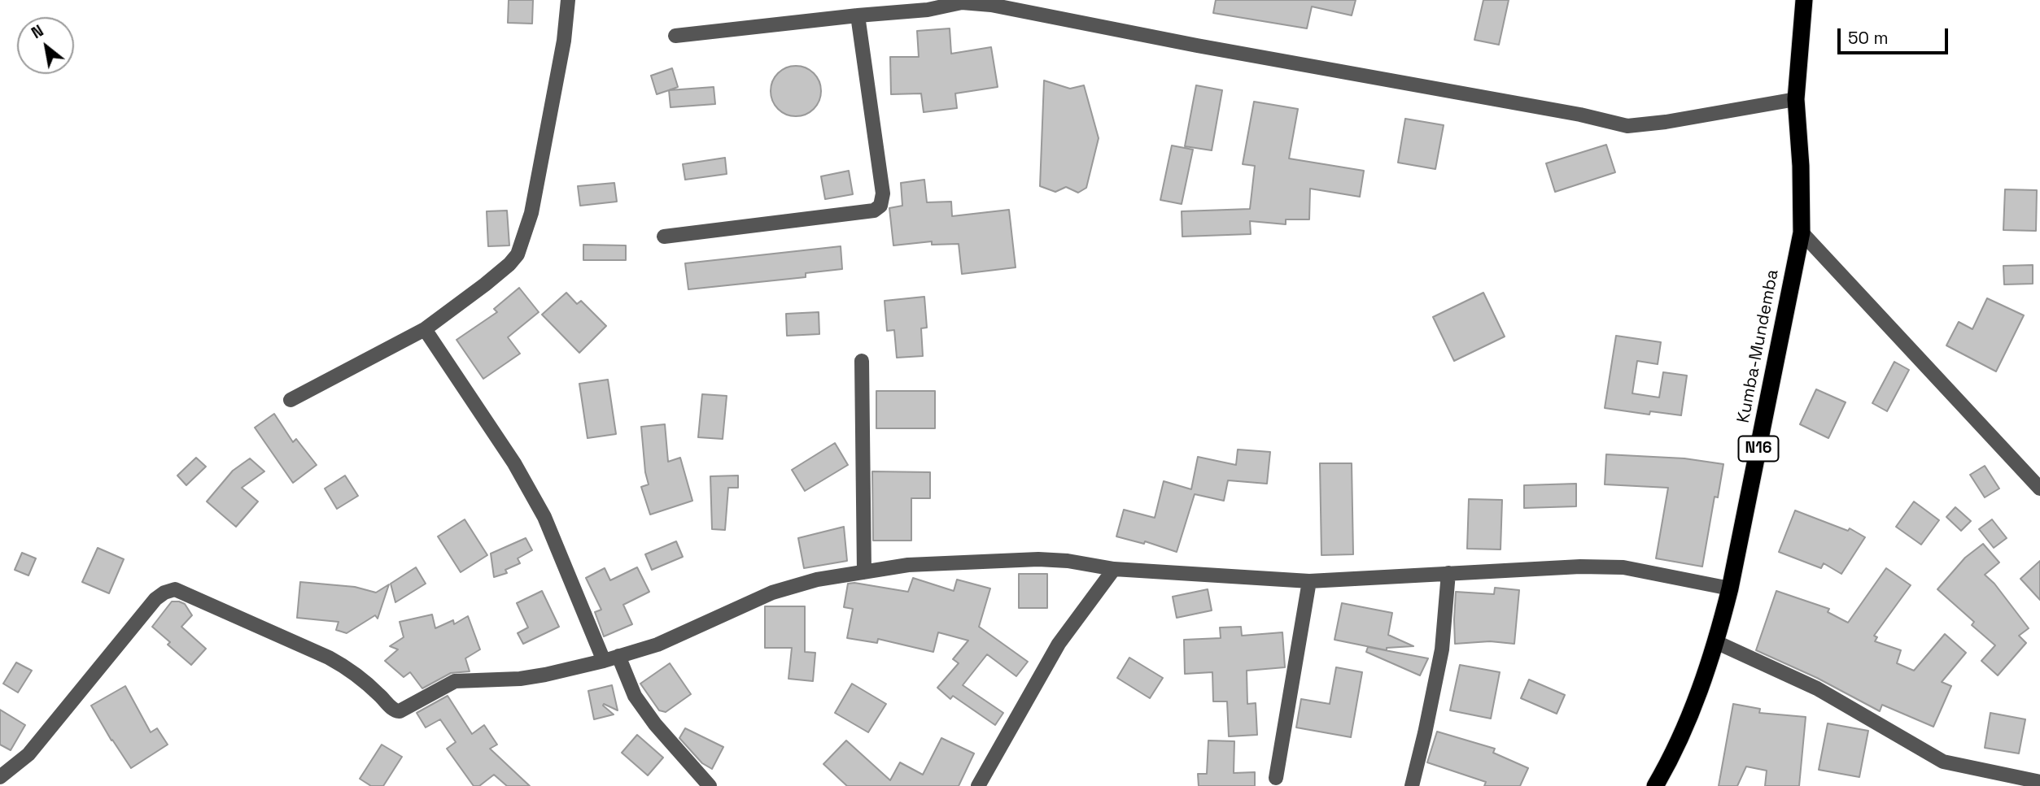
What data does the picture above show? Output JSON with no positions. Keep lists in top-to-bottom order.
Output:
{
  "streets": {
    "highway": ["Kumba-Mundemba", "N16"]
  },
  "scale_bar": "50 m",
  "north": "top left"
}
